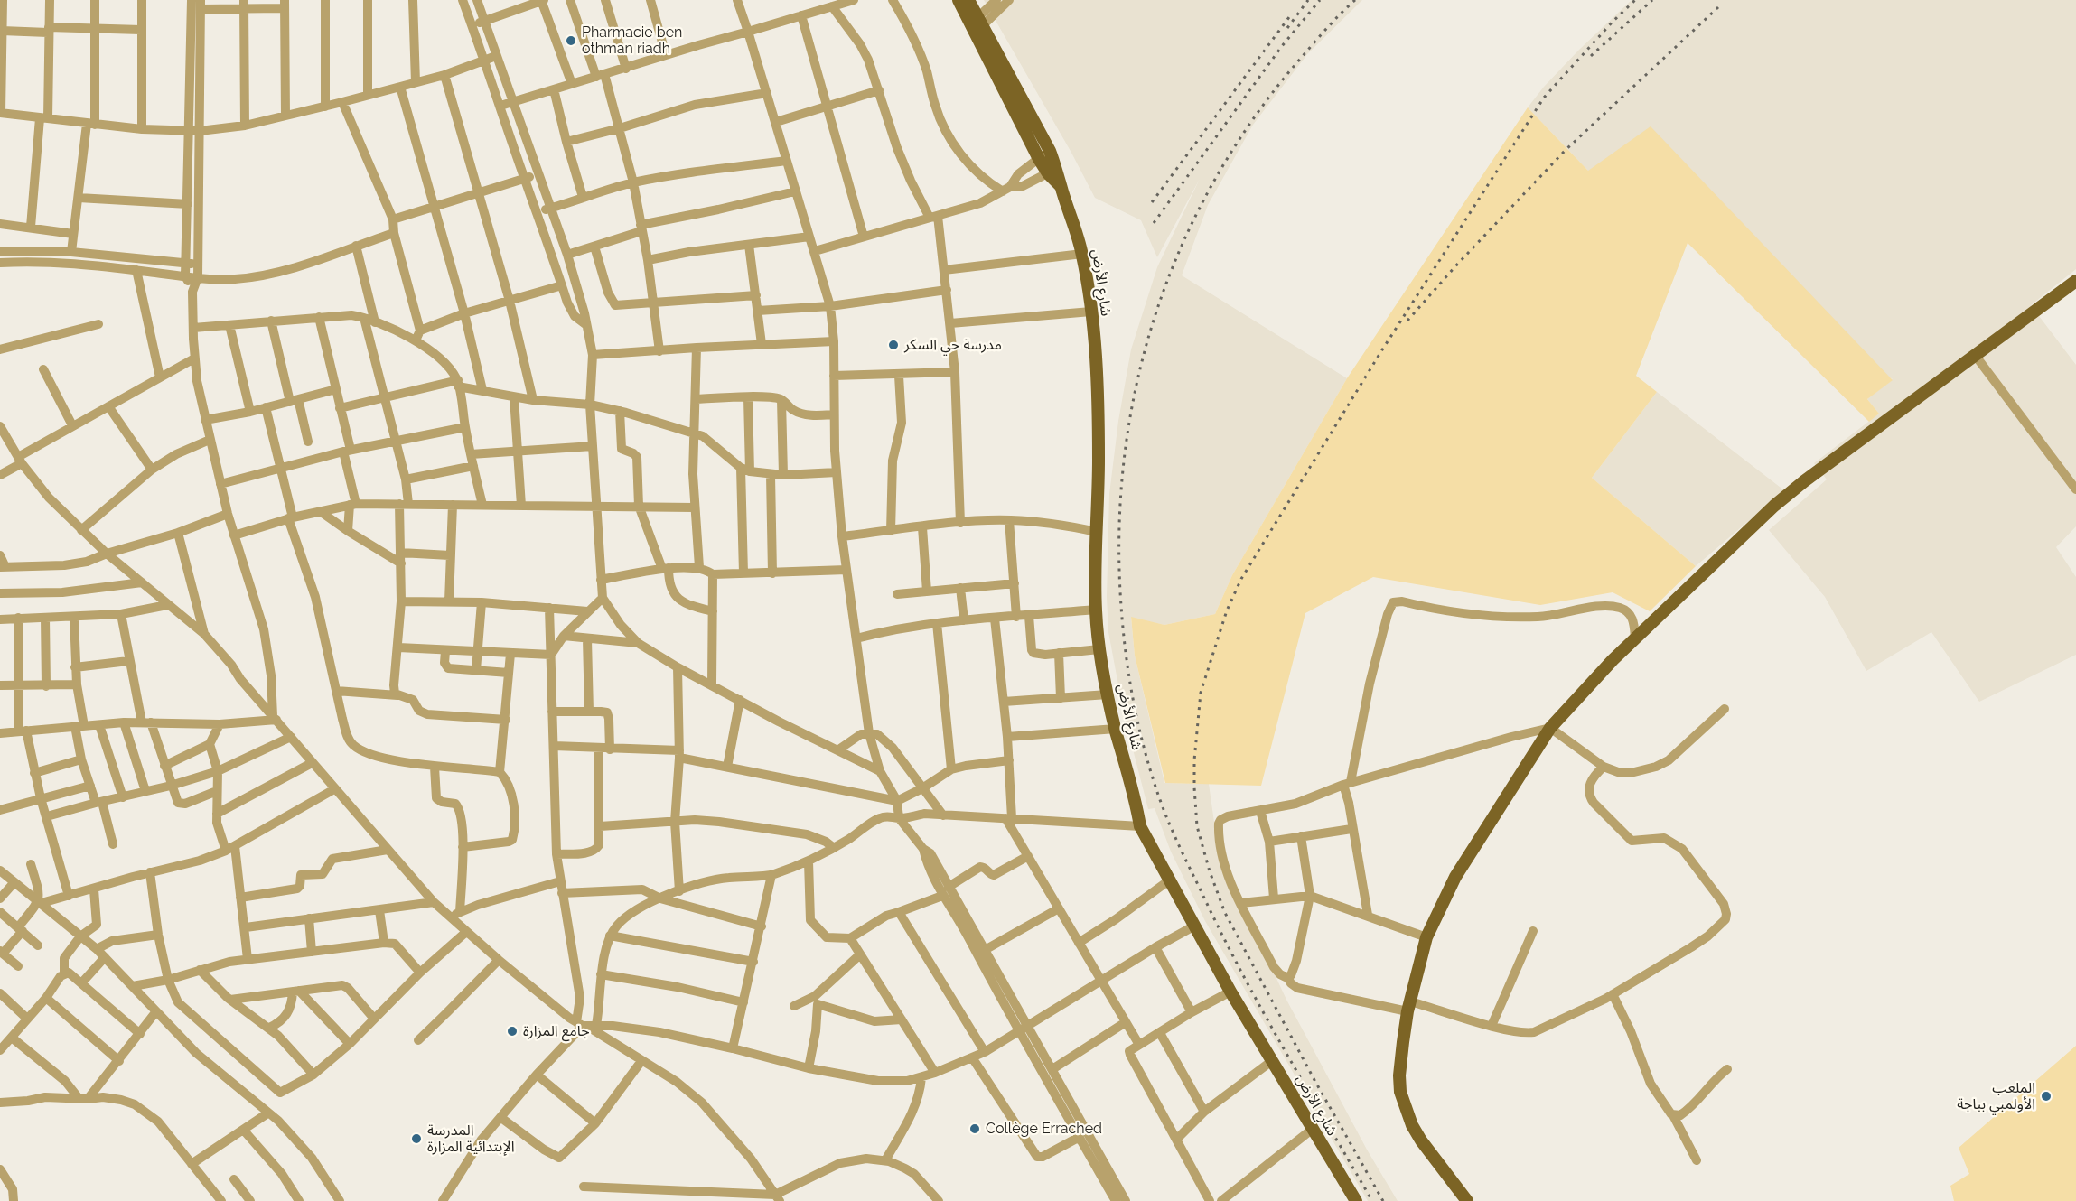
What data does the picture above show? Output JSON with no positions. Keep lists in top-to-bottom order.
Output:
{
  "streets": {
    "main road": ["شارع الأرض"]
  },
  "places": [
    "Pharmacie ben othman riadh",
    "مدرسة حي السكر",
    "جامع المزارة",
    "الملعب الأولمبي بباجة",
    "Collège Errached",
    "المدرسة الإبتدائية المزارة"
  ]
}
